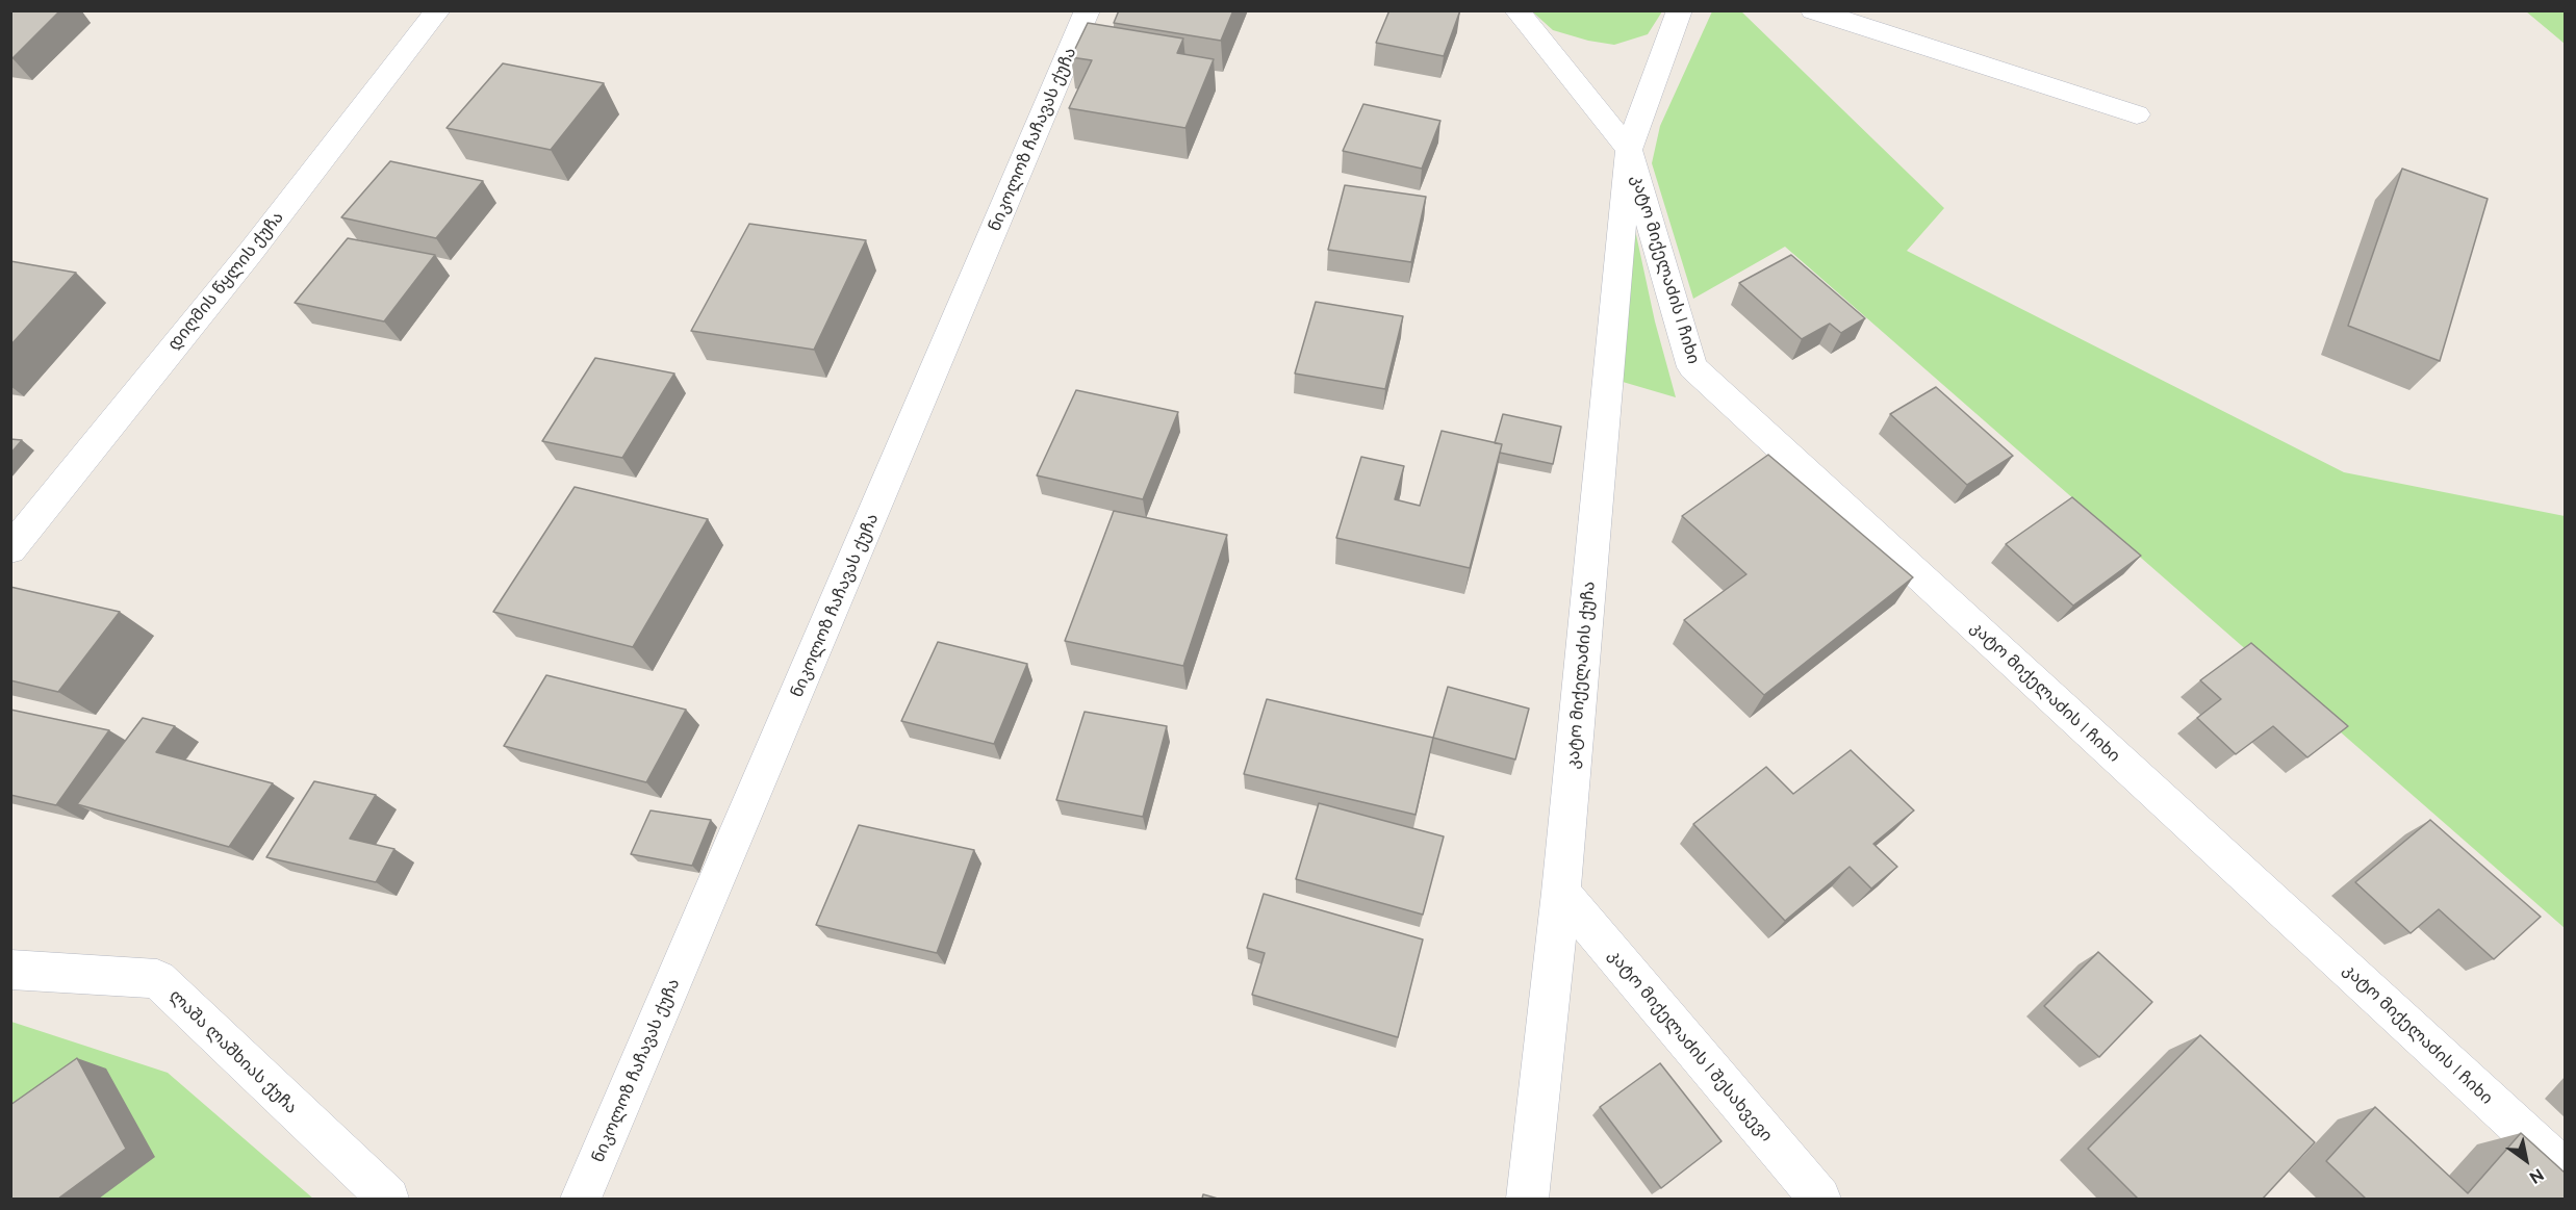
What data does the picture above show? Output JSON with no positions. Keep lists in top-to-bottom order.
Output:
{
  "streets": {
    "street": [
      "ნიკოლოზ ჩაჩავას ქუჩა",
      "კატო მიქელაძის I ჩიხი",
      "დიღმის წყლის ქუჩა",
      "კატო მიქელაძის ქუჩა",
      "კატო მიქელაძის I შესახვევი",
      "ლაშა ლაშხიას ქუჩა"
    ]
  },
  "crossings": [
    ["კატო მიქელაძის I ჩიხი", "კატო მიქელაძის ქუჩა"],
    ["კატო მიქელაძის ქუჩა", "კატო მიქელაძის I შესახვევი"]
  ],
  "north": "bottom right"
}
